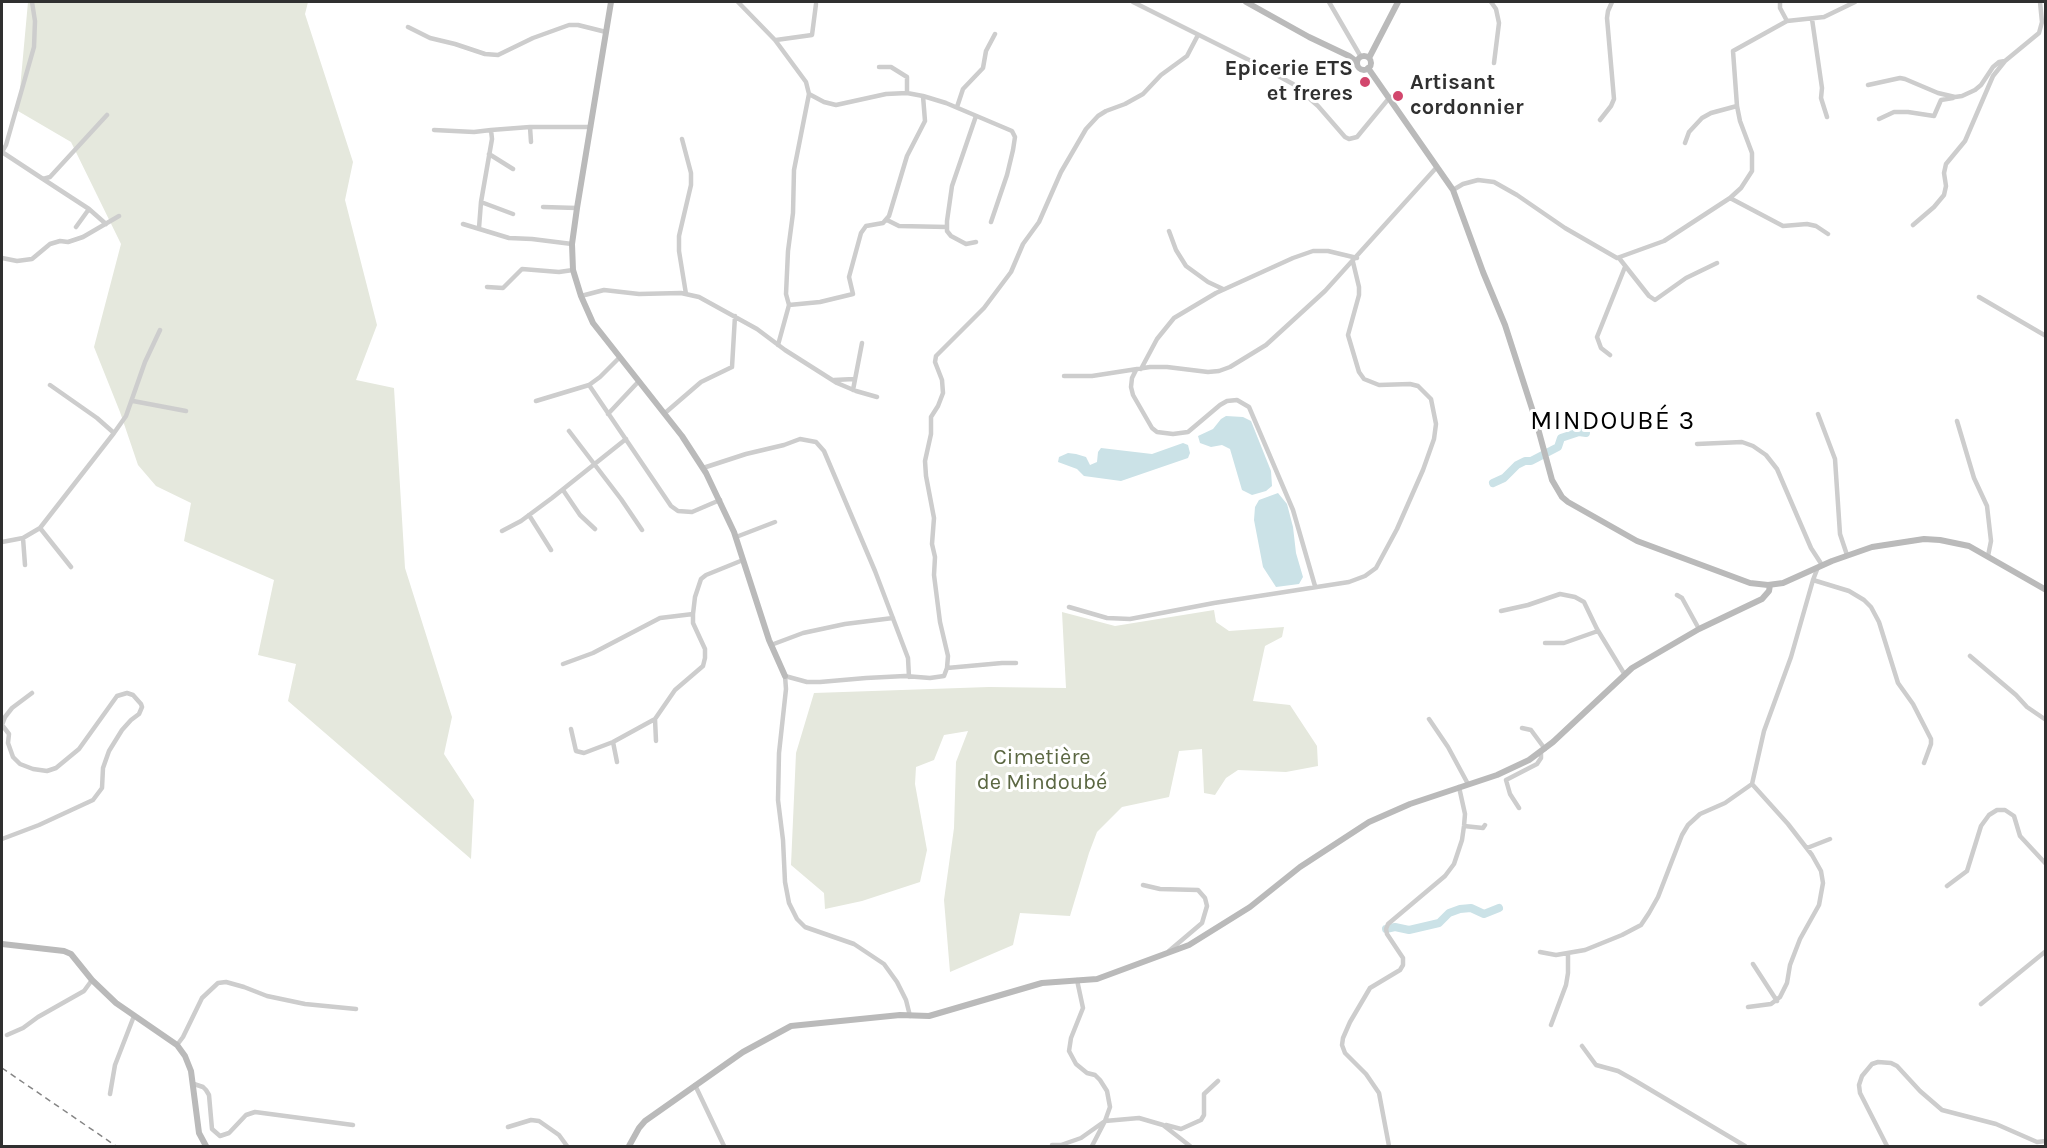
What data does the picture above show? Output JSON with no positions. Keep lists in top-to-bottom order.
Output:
{
  "districts": ["MINDOUBÉ 3"],
  "parks": ["Cimetière de Mindoubé"],
  "places": ["Epicerie ETS et freres", "Artisant cordonnier"]
}
